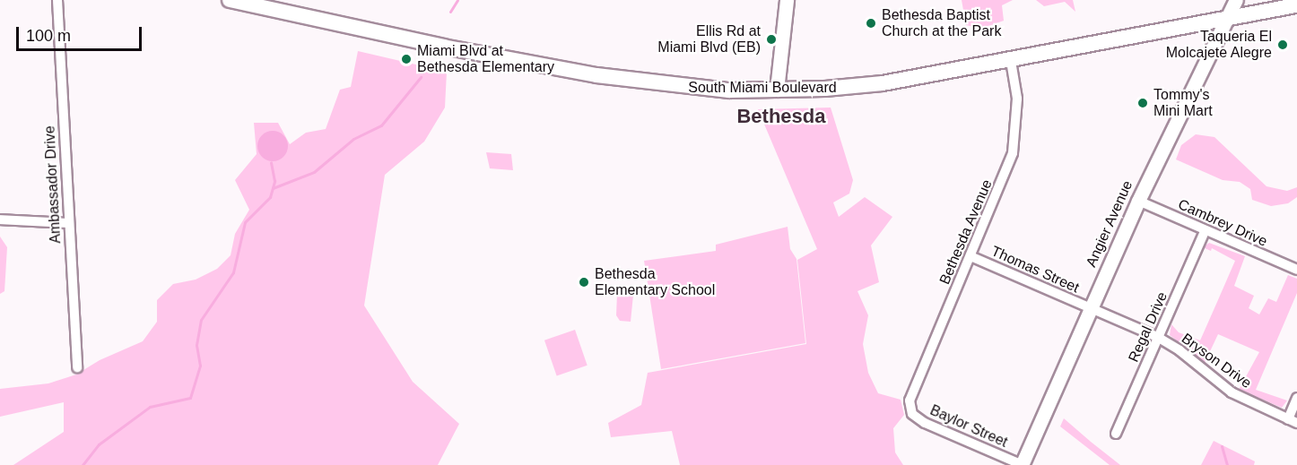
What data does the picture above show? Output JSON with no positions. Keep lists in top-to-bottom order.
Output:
{
  "streets": {
    "main road": ["South Miami Boulevard"],
    "street": [
      "Ambassador Drive",
      "Cambrey Drive",
      "Angier Avenue",
      "Bethesda Avenue",
      "Thomas Street",
      "Regal Drive",
      "Bryson Drive",
      "Baylor Street"
    ]
  },
  "crossings": [
    ["South Miami Boulevard", "Angier Avenue"],
    ["South Miami Boulevard", "Bethesda Avenue"],
    ["Cambrey Drive", "Angier Avenue"],
    ["Cambrey Drive", "Regal Drive"],
    ["Angier Avenue", "Thomas Street"],
    ["Angier Avenue", "Bryson Drive"],
    ["Angier Avenue", "Baylor Street"],
    ["Bethesda Avenue", "Thomas Street"],
    ["Bethesda Avenue", "Baylor Street"],
    ["Thomas Street", "Bryson Drive"],
    ["Regal Drive", "Bryson Drive"]
  ],
  "districts": ["Bethesda"],
  "places": [
    "Bethesda Baptist Church at the Park",
    "Ellis Rd at Miami Blvd (EB)",
    "Taqueria El Molcajete Alegre",
    "Miami Blvd at Bethesda Elementary",
    "Tommy's Mini Mart",
    "Bethesda Elementary School"
  ],
  "scale_bar": "100 m"
}
